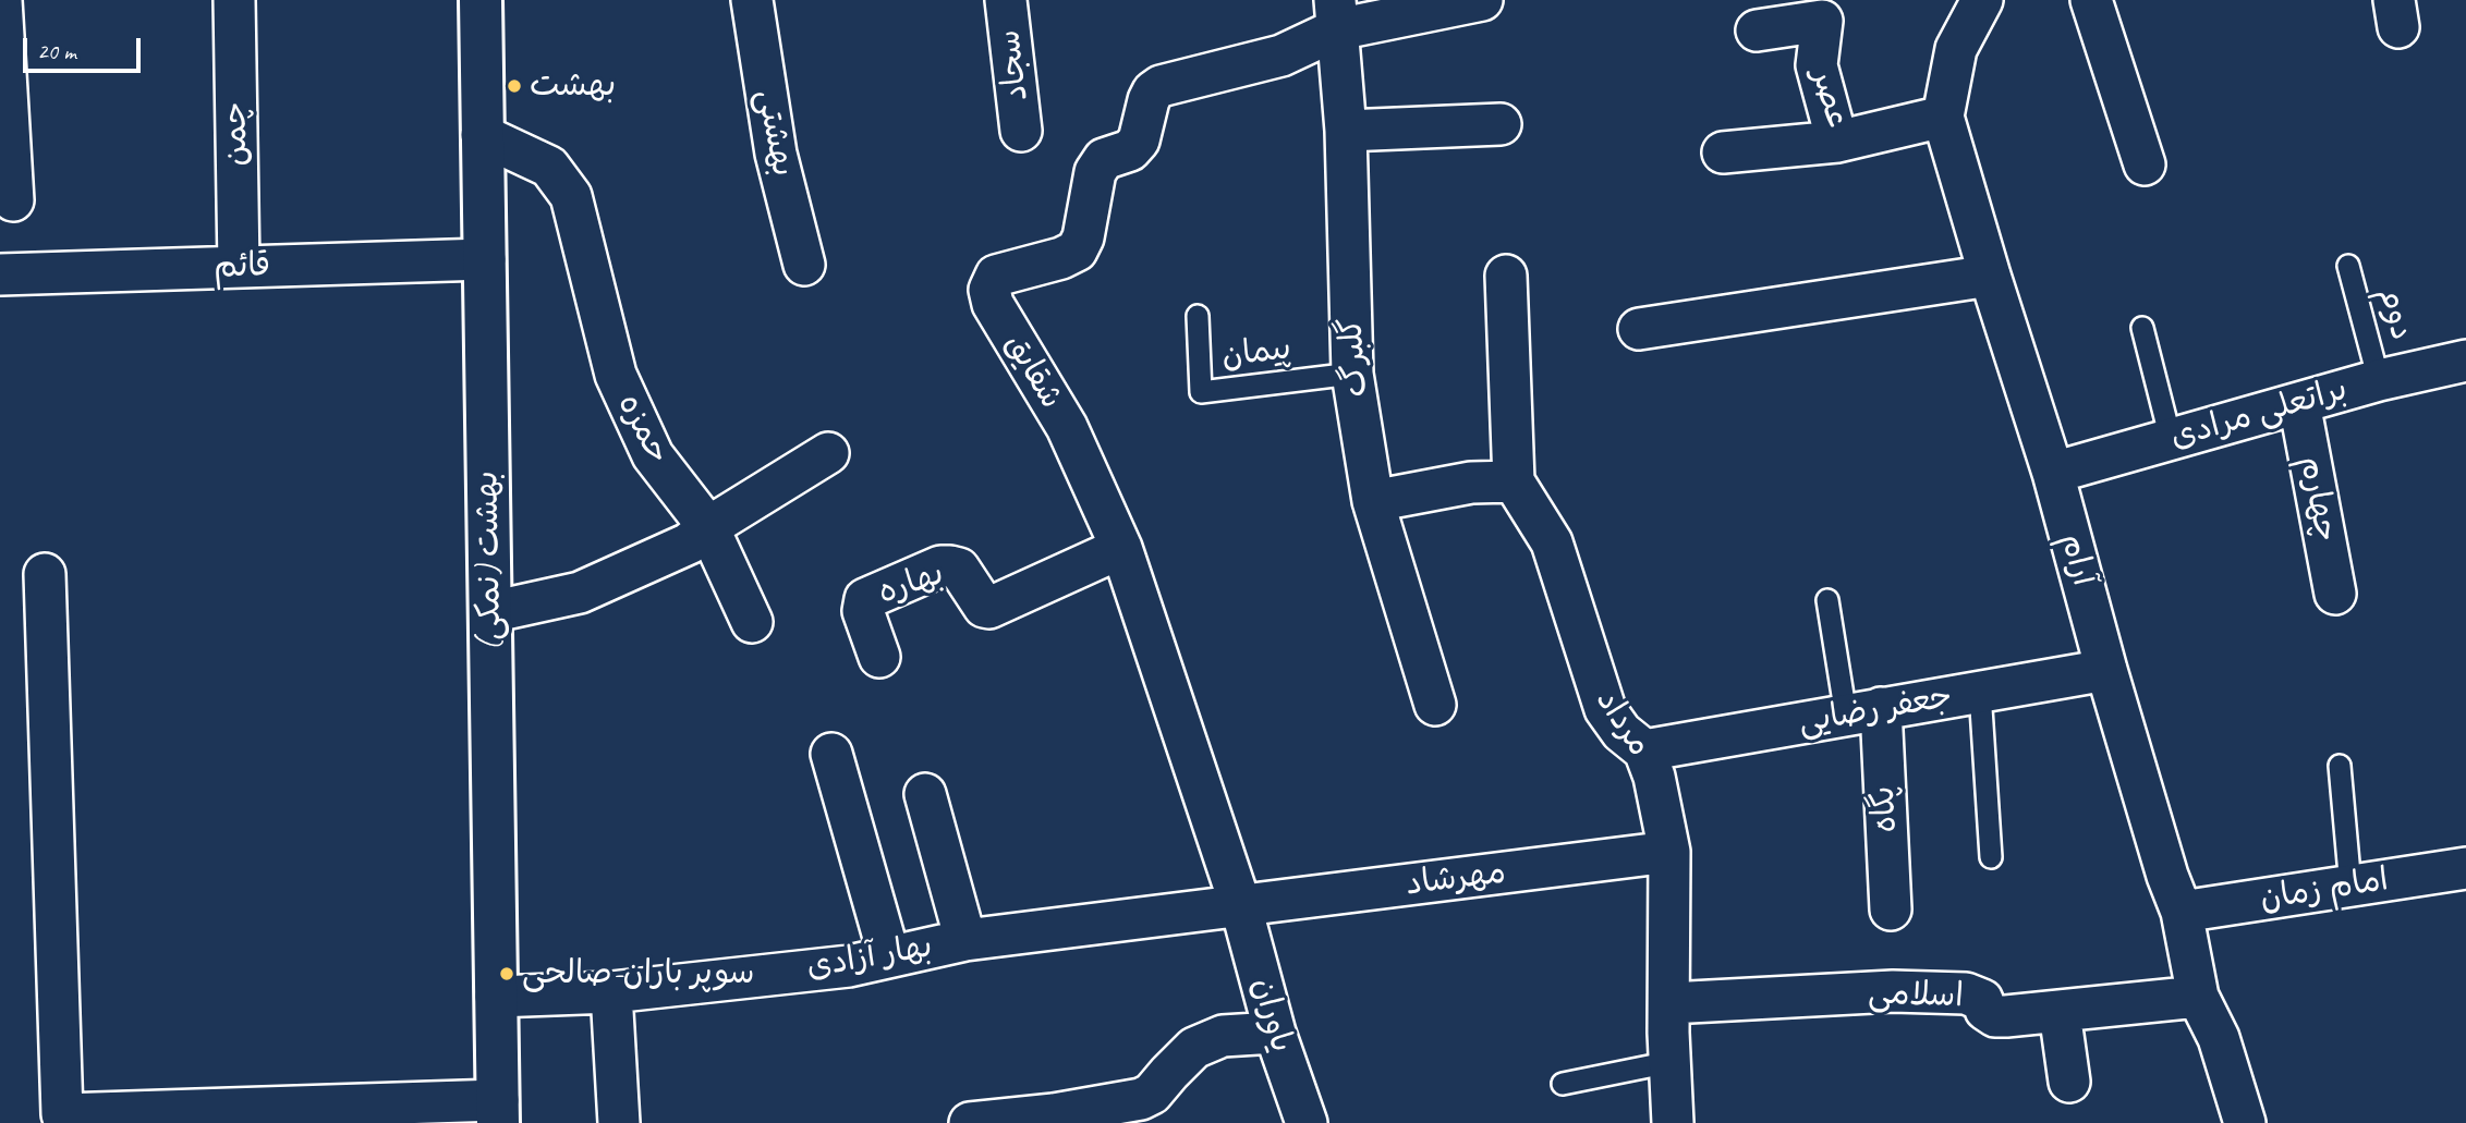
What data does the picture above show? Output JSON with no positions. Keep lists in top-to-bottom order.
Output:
{
  "streets": {
    "street": [
      "سجاد",
      "عصر",
      "بهشتی",
      "چمن",
      "قائم",
      "گلبرگ",
      "شقایق",
      "براتعلی مرادی",
      "حمزه",
      "چهارم",
      "آرام",
      "بهشت (نمکی)",
      "بهاره",
      "جعفر رضایی",
      "مرداد",
      "پگاه",
      "مهرشاد",
      "امام زمان",
      "بهار آزادی",
      "اسلامی",
      "یاوران"
    ],
    "lane": ["دوم", "پیمان"]
  },
  "crossings": [
    ["عصر", "آرام"],
    ["چمن", "قائم"],
    ["قائم", "بهشت (نمکی)"],
    ["دوم", "براتعلی مرادی"],
    ["پیمان", "گلبرگ"],
    ["گلبرگ", "شقایق"],
    ["شقایق", "بهاره"],
    ["شقایق", "مهرشاد"],
    ["شقایق", "بهار آزادی"],
    ["شقایق", "یاوران"],
    ["براتعلی مرادی", "چهارم"],
    ["براتعلی مرادی", "آرام"],
    ["حمزه", "بهشت (نمکی)"],
    ["آرام", "جعفر رضایی"],
    ["آرام", "امام زمان"],
    ["آرام", "اسلامی"],
    ["بهشت (نمکی)", "بهار آزادی"],
    ["جعفر رضایی", "مرداد"],
    ["جعفر رضایی", "پگاه"],
    ["مرداد", "مهرشاد"],
    ["مرداد", "اسلامی"],
    ["مهرشاد", "بهار آزادی"],
    ["مهرشاد", "یاوران"],
    ["بهار آزادی", "یاوران"]
  ],
  "places": ["بهشت", "سوپر باران-صالحی"],
  "scale_bar": "20 m"
}
